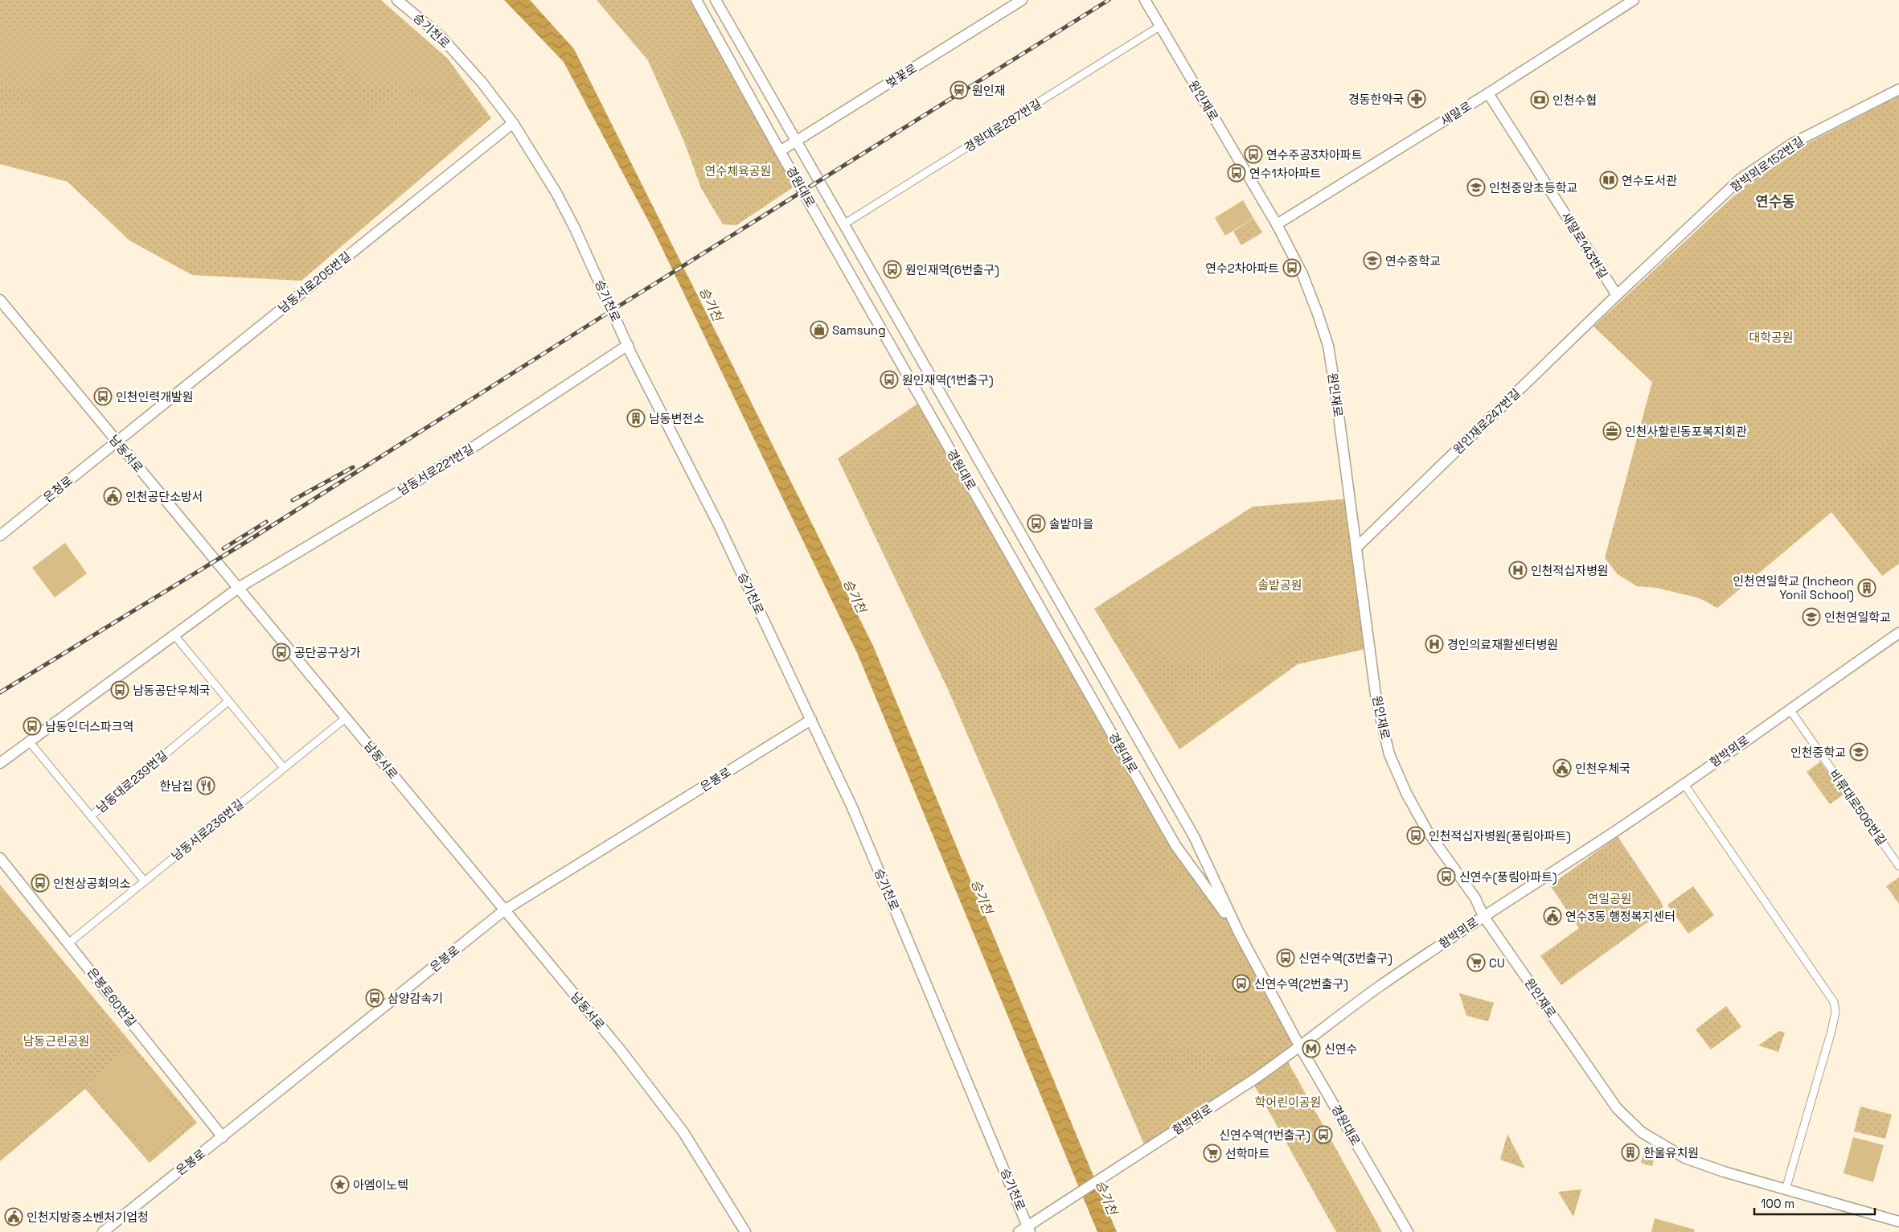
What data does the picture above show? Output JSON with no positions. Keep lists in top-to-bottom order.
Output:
{
  "streets": {
    "main road": [
      "승기천로",
      "벚꽃로",
      "원인재로",
      "새말로",
      "함박뫼로152번길",
      "경원대로",
      "새말로143번길",
      "남동서로205번길",
      "원인재로247번길",
      "남동서로",
      "남동서로221번길",
      "은청로",
      "함박뫼로",
      "은봉로",
      "은봉로60번길"
    ],
    "street": [
      "경원대로287번길",
      "남동대로239번길",
      "비류대로506번길",
      "남동서로236번길"
    ]
  },
  "crossings": [
    ["승기천로", "남동서로205번길"],
    ["승기천로", "남동서로221번길"],
    ["승기천로", "함박뫼로"],
    ["승기천로", "은봉로"],
    ["벚꽃로", "경원대로"],
    ["원인재로", "새말로"],
    ["원인재로", "경원대로287번길"],
    ["원인재로", "원인재로247번길"],
    ["원인재로", "함박뫼로"],
    ["새말로", "새말로143번길"],
    ["경원대로287번길", "경원대로"],
    ["함박뫼로152번길", "새말로143번길"],
    ["함박뫼로152번길", "원인재로247번길"],
    ["경원대로", "함박뫼로"],
    ["새말로143번길", "원인재로247번길"],
    ["남동서로205번길", "남동서로"],
    ["남동서로205번길", "은청로"],
    ["남동서로", "남동서로221번길"],
    ["남동서로", "은청로"],
    ["남동서로", "은봉로"],
    ["남동서로", "남동서로236번길"],
    ["함박뫼로", "비류대로506번길"],
    ["은봉로", "은봉로60번길"],
    ["남동서로236번길", "은봉로60번길"]
  ],
  "districts": ["연수동"],
  "water": ["승기천"],
  "parks": [
    "연수체육공원",
    "대학공원",
    "솔밭공원",
    "연일공원",
    "남동근린공원",
    "학어린이공원"
  ],
  "places": {
    "station": ["원인재"],
    "pharmacy": ["경동한약국"],
    "bank": ["인천수협"],
    "bus stop": [
      "연수주공3차아파트",
      "연수1차아파트",
      "연수2차아파트",
      "원인재역(6번출구)",
      "원인재역(1번출구)",
      "인천인력개발원",
      "솔밭마을",
      "공단공구상가",
      "남동공단우체국",
      "남동인더스파크역",
      "인천적십자병원(풍림아파트)",
      "신연수(풍림아파트)",
      "인천상공회의소",
      "신연수역(3번출구)",
      "신연수역(2번출구)",
      "삼양감속기",
      "신연수역(1번출구)"
    ],
    "library": ["연수도서관"],
    "school or university": [
      "인천중앙초등학교",
      "연수중학교",
      "인천연일학교",
      "인천중학교"
    ],
    "shop": ["Samsung"],
    "building": ["남동변전소", "인천연일학교 (Incheon Yonil School)", "한울유치원"],
    "office": ["인천사할린동포복지회관"],
    "public building": [
      "인천공단소방서",
      "인천우체국",
      "연수3동 행정복지센터",
      "인천지방중소벤처기업청"
    ],
    "hospital": ["인천적십자병원", "경인의료재활센터병원"],
    "restaurant": ["한남집"],
    "supermarket": ["CU", "선학마트"],
    "metro station": ["신연수"],
    "place": ["아엠이노텍"]
  },
  "scale_bar": "100 m"
}
